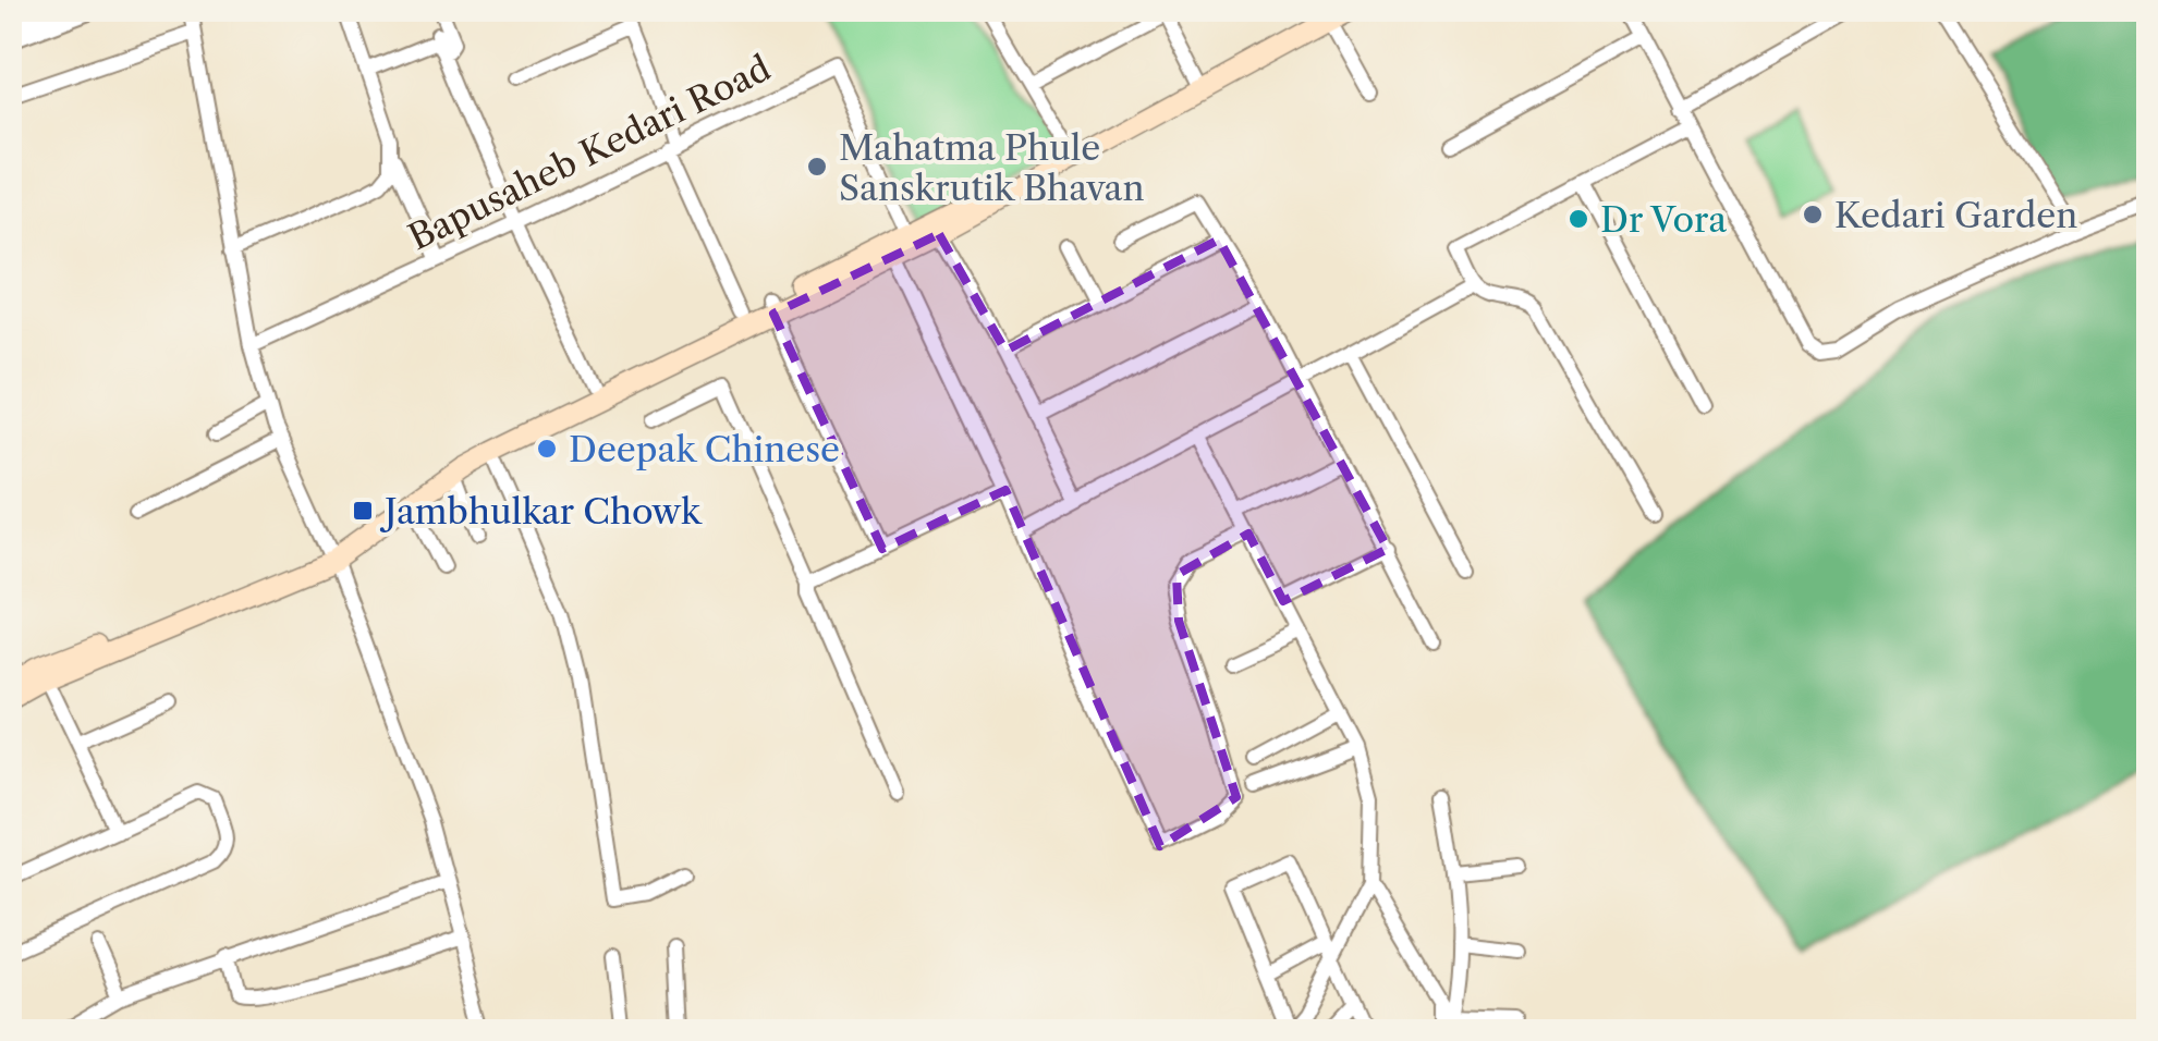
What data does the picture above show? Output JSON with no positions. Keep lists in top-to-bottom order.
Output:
{
  "streets": {
    "street": ["Bapusaheb Kedari Road"]
  },
  "places": {
    "other": [
      "Mahatma Phule Sanskrutik Bhavan",
      "Kedari Garden",
      "Dr Vora",
      "Deepak Chinese"
    ],
    "transit": ["Jambhulkar Chowk"]
  }
}
